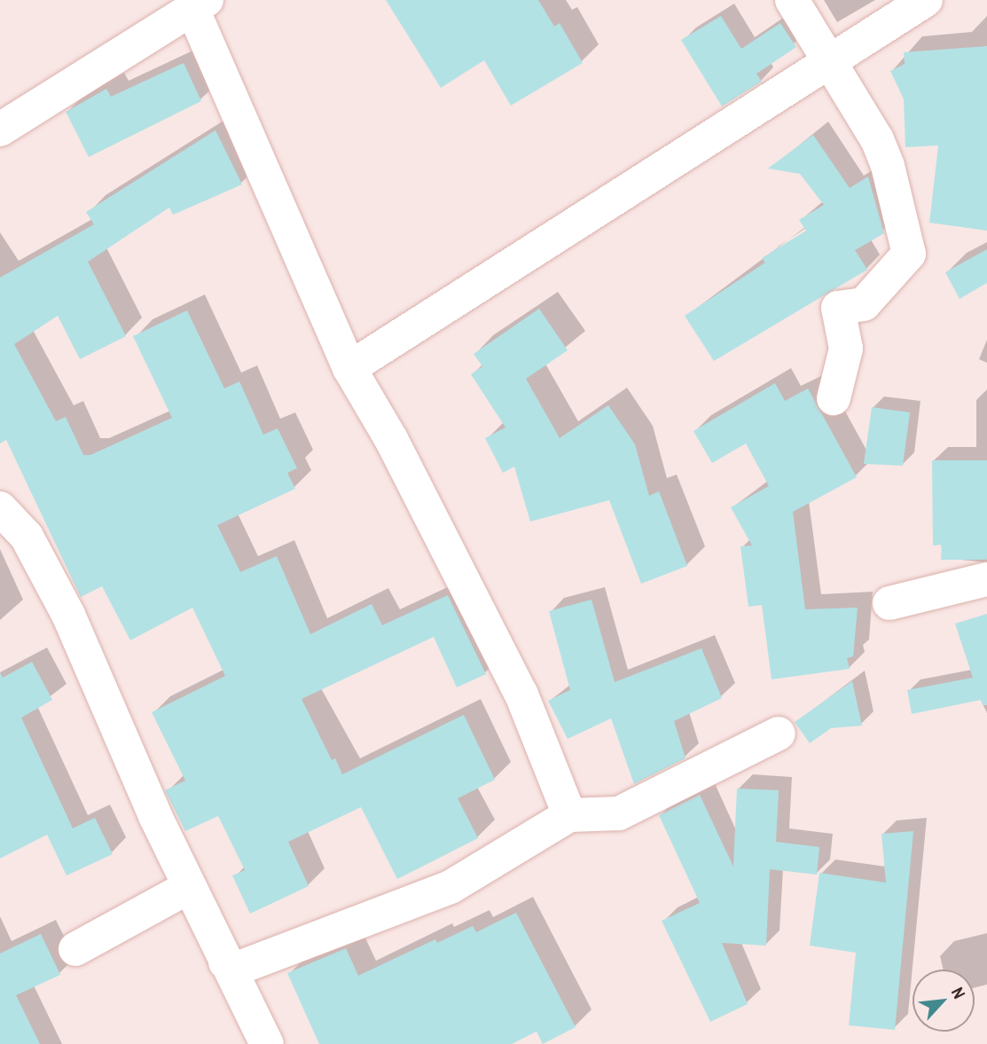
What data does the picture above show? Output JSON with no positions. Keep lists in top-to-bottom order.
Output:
{
  "north": "top right"
}
